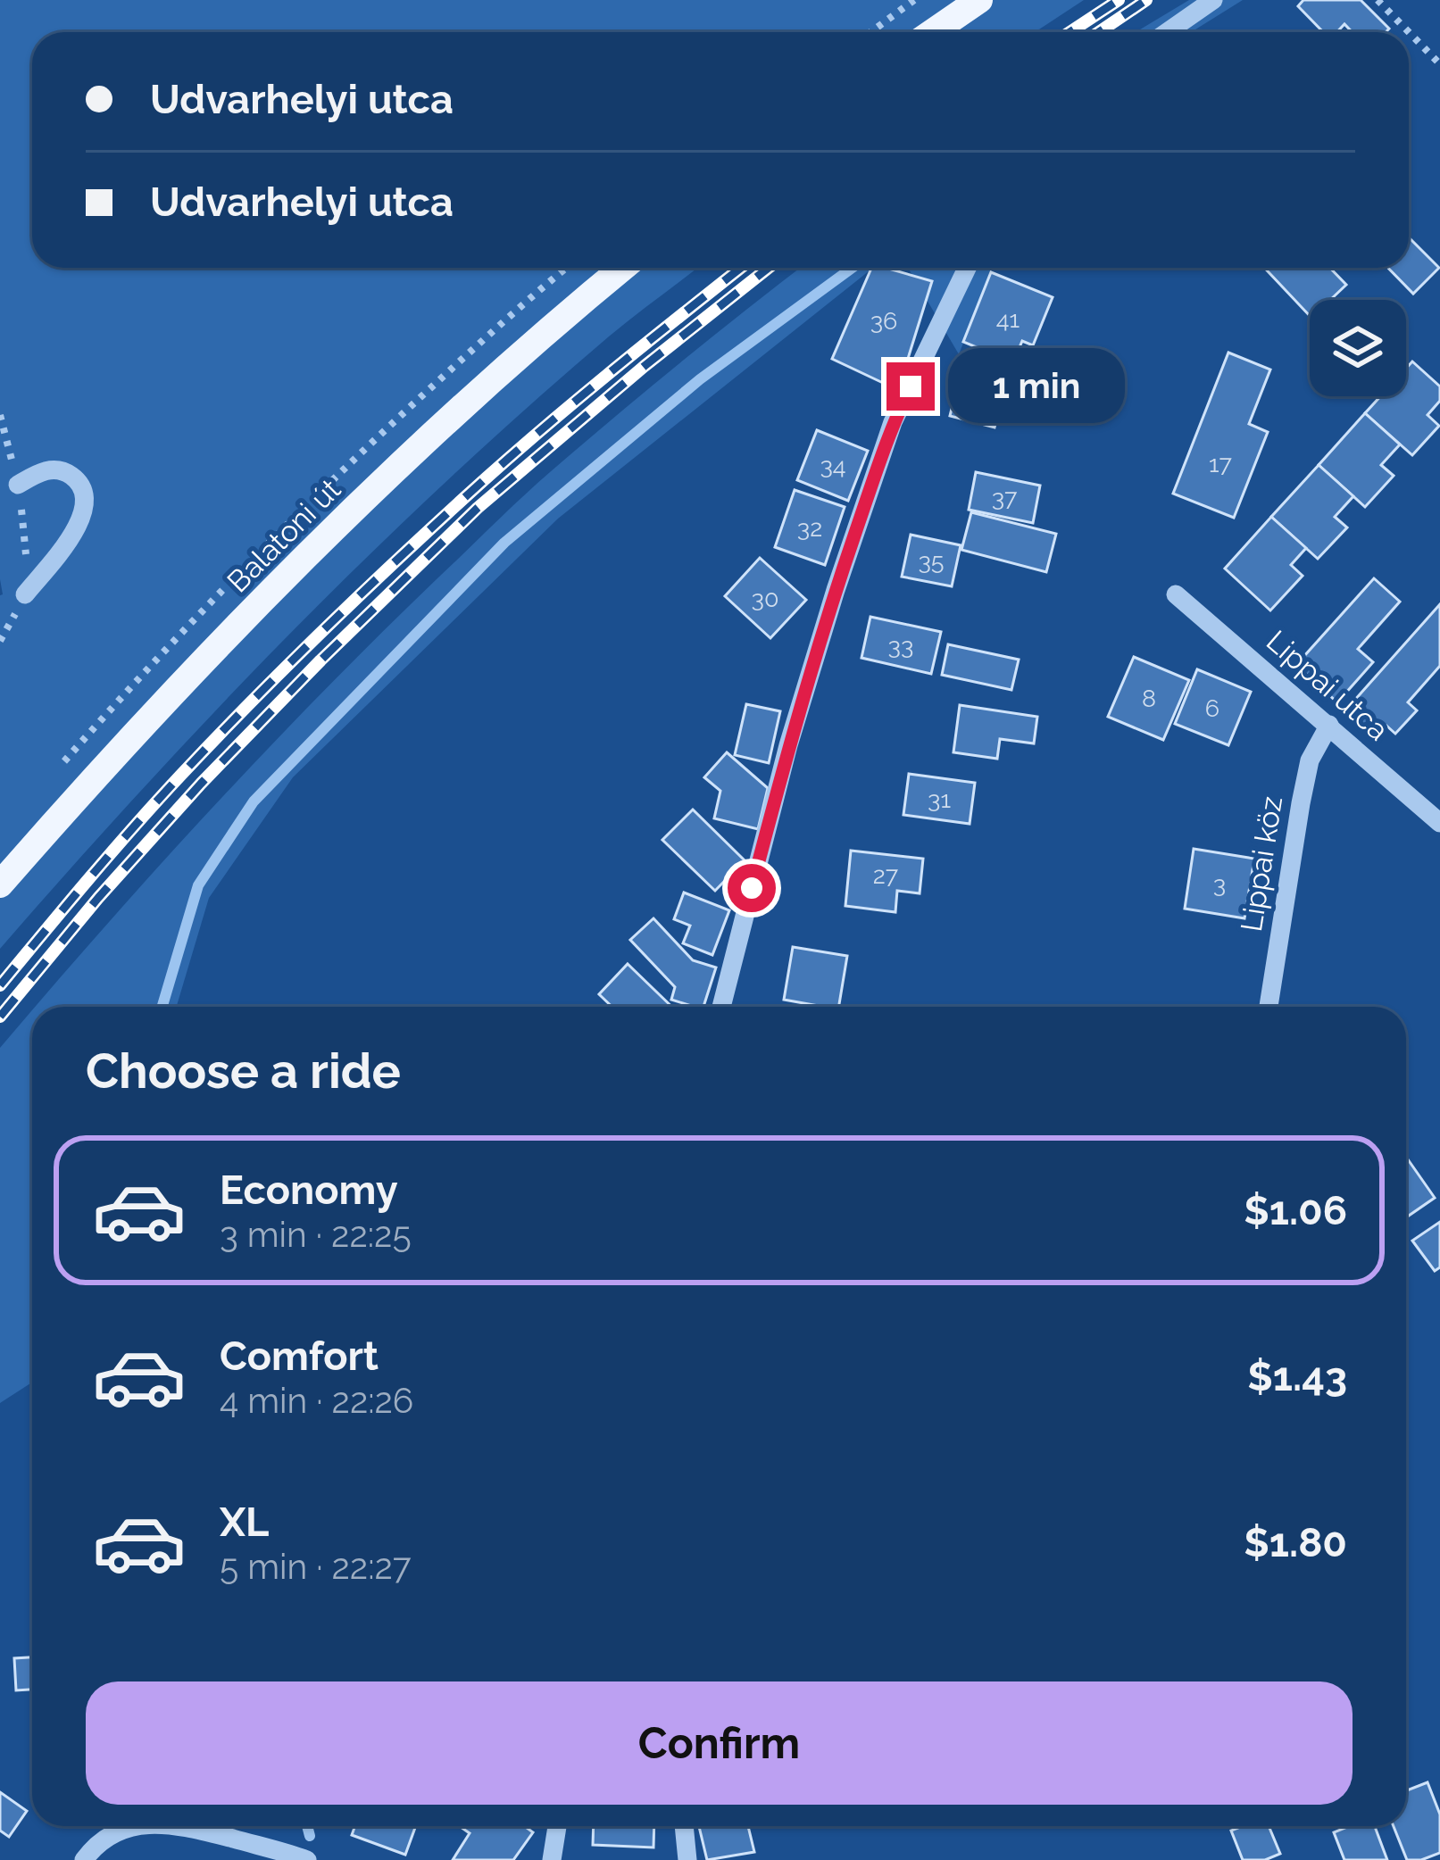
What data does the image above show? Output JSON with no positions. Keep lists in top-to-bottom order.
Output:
{
  "streets": {
    "main road": ["Balatoni út"],
    "street": ["Lippai utca", "Lippai köz"]
  },
  "crossings": [
    ["Lippai utca", "Lippai köz"]
  ],
  "house_numbers": [
    "41",
    "36",
    "17",
    "34",
    "37",
    "32",
    "35",
    "30",
    "33",
    "8",
    "6",
    "31",
    "27",
    "3"
  ],
  "page": {
    "banner": ["Udvarhelyi utca", "Udvarhelyi utca"],
    "bubble": "1 min",
    "heading": "Choose a ride",
    "list": [
      {
        "name": "Economy",
        "note": "3 min · 22:25",
        "value": "$1.06"
      },
      {
        "name": "Comfort",
        "note": "4 min · 22:26",
        "value": "$1.43"
      },
      {
        "name": "XL",
        "note": "5 min · 22:27",
        "value": "$1.80"
      }
    ],
    "buttons": "Confirm"
  }
}
